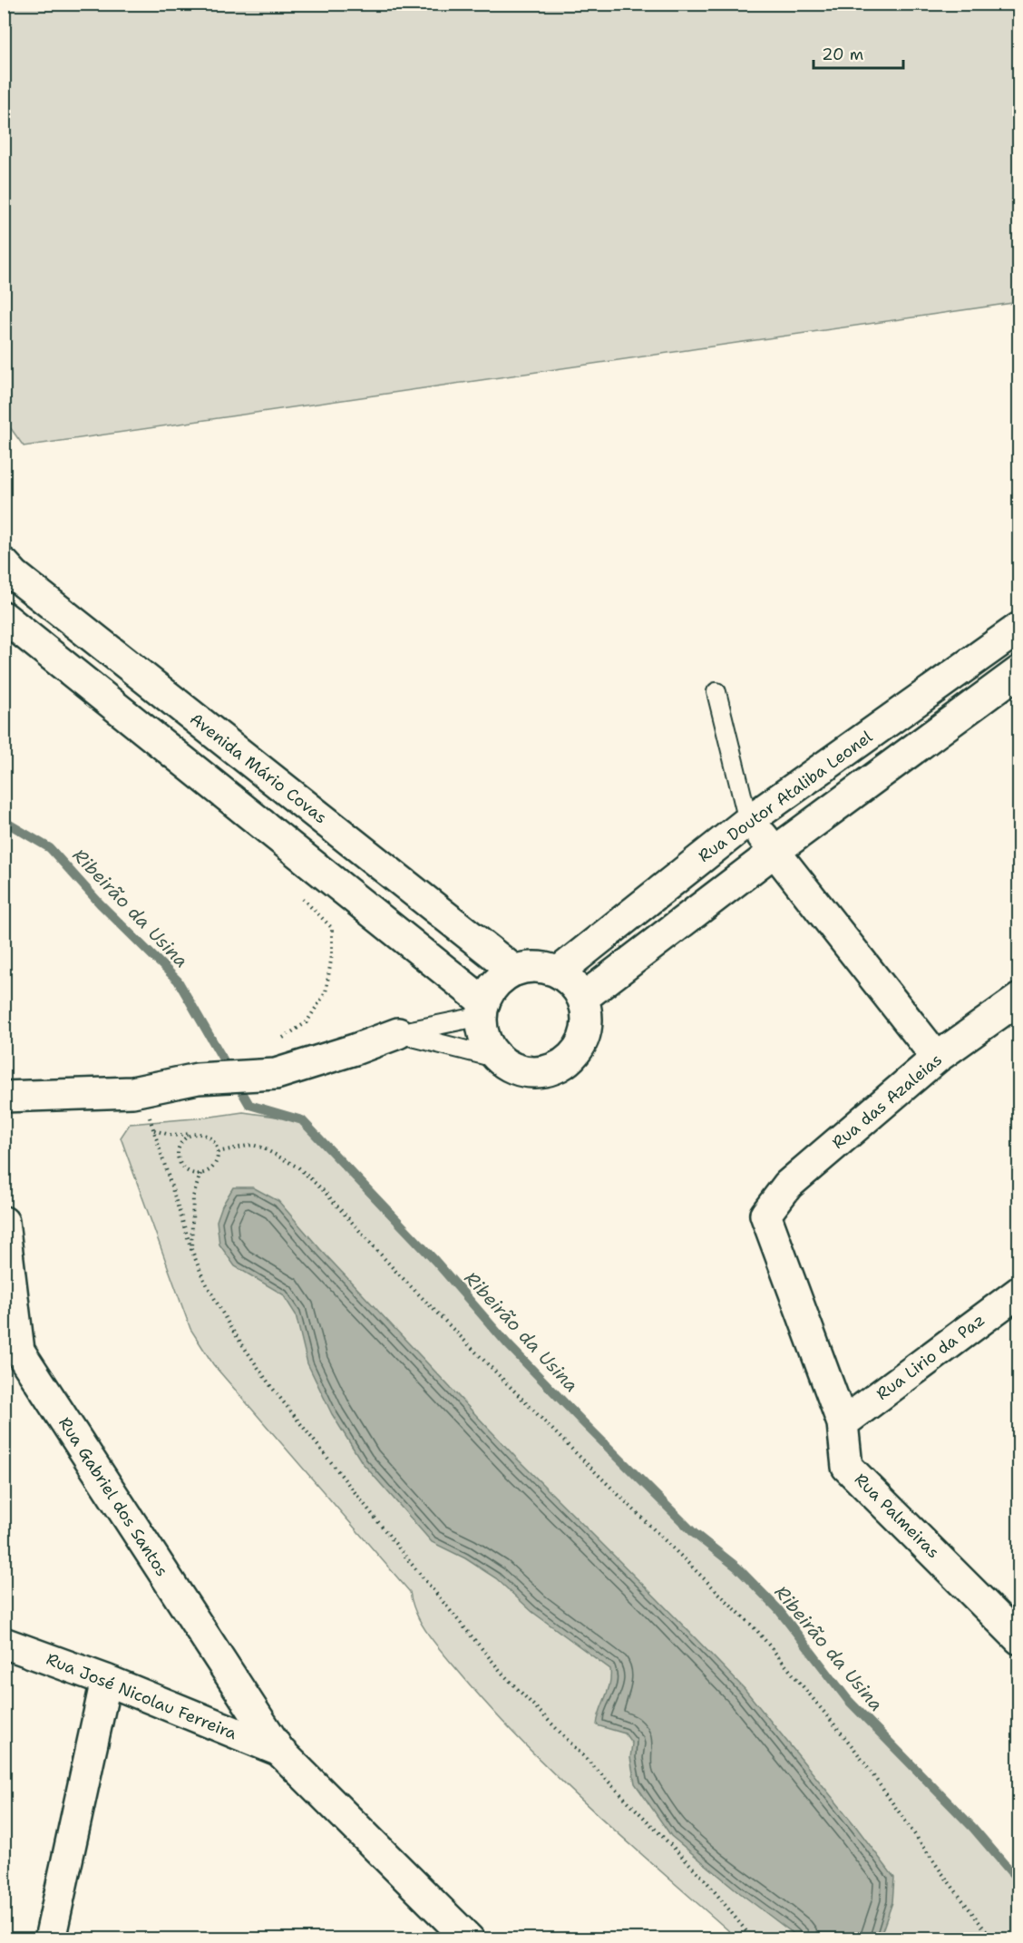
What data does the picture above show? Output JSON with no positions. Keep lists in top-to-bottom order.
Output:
{
  "streets": {
    "street": [
      "Avenida Mário Covas",
      "Rua Doutor Ataliba Leonel",
      "Rua das Azaleias",
      "Rua Lirio da Paz",
      "Rua Gabriel dos Santos",
      "Rua Palmeiras",
      "Rua José Nicolau Ferreira"
    ]
  },
  "crossings": [
    ["Avenida Mário Covas", "Rua Doutor Ataliba Leonel"],
    ["Rua das Azaleias", "Rua Palmeiras"],
    ["Rua Lirio da Paz", "Rua Palmeiras"],
    ["Rua Gabriel dos Santos", "Rua José Nicolau Ferreira"]
  ],
  "water": ["Ribeirão da Usina"],
  "scale_bar": "20 m"
}
